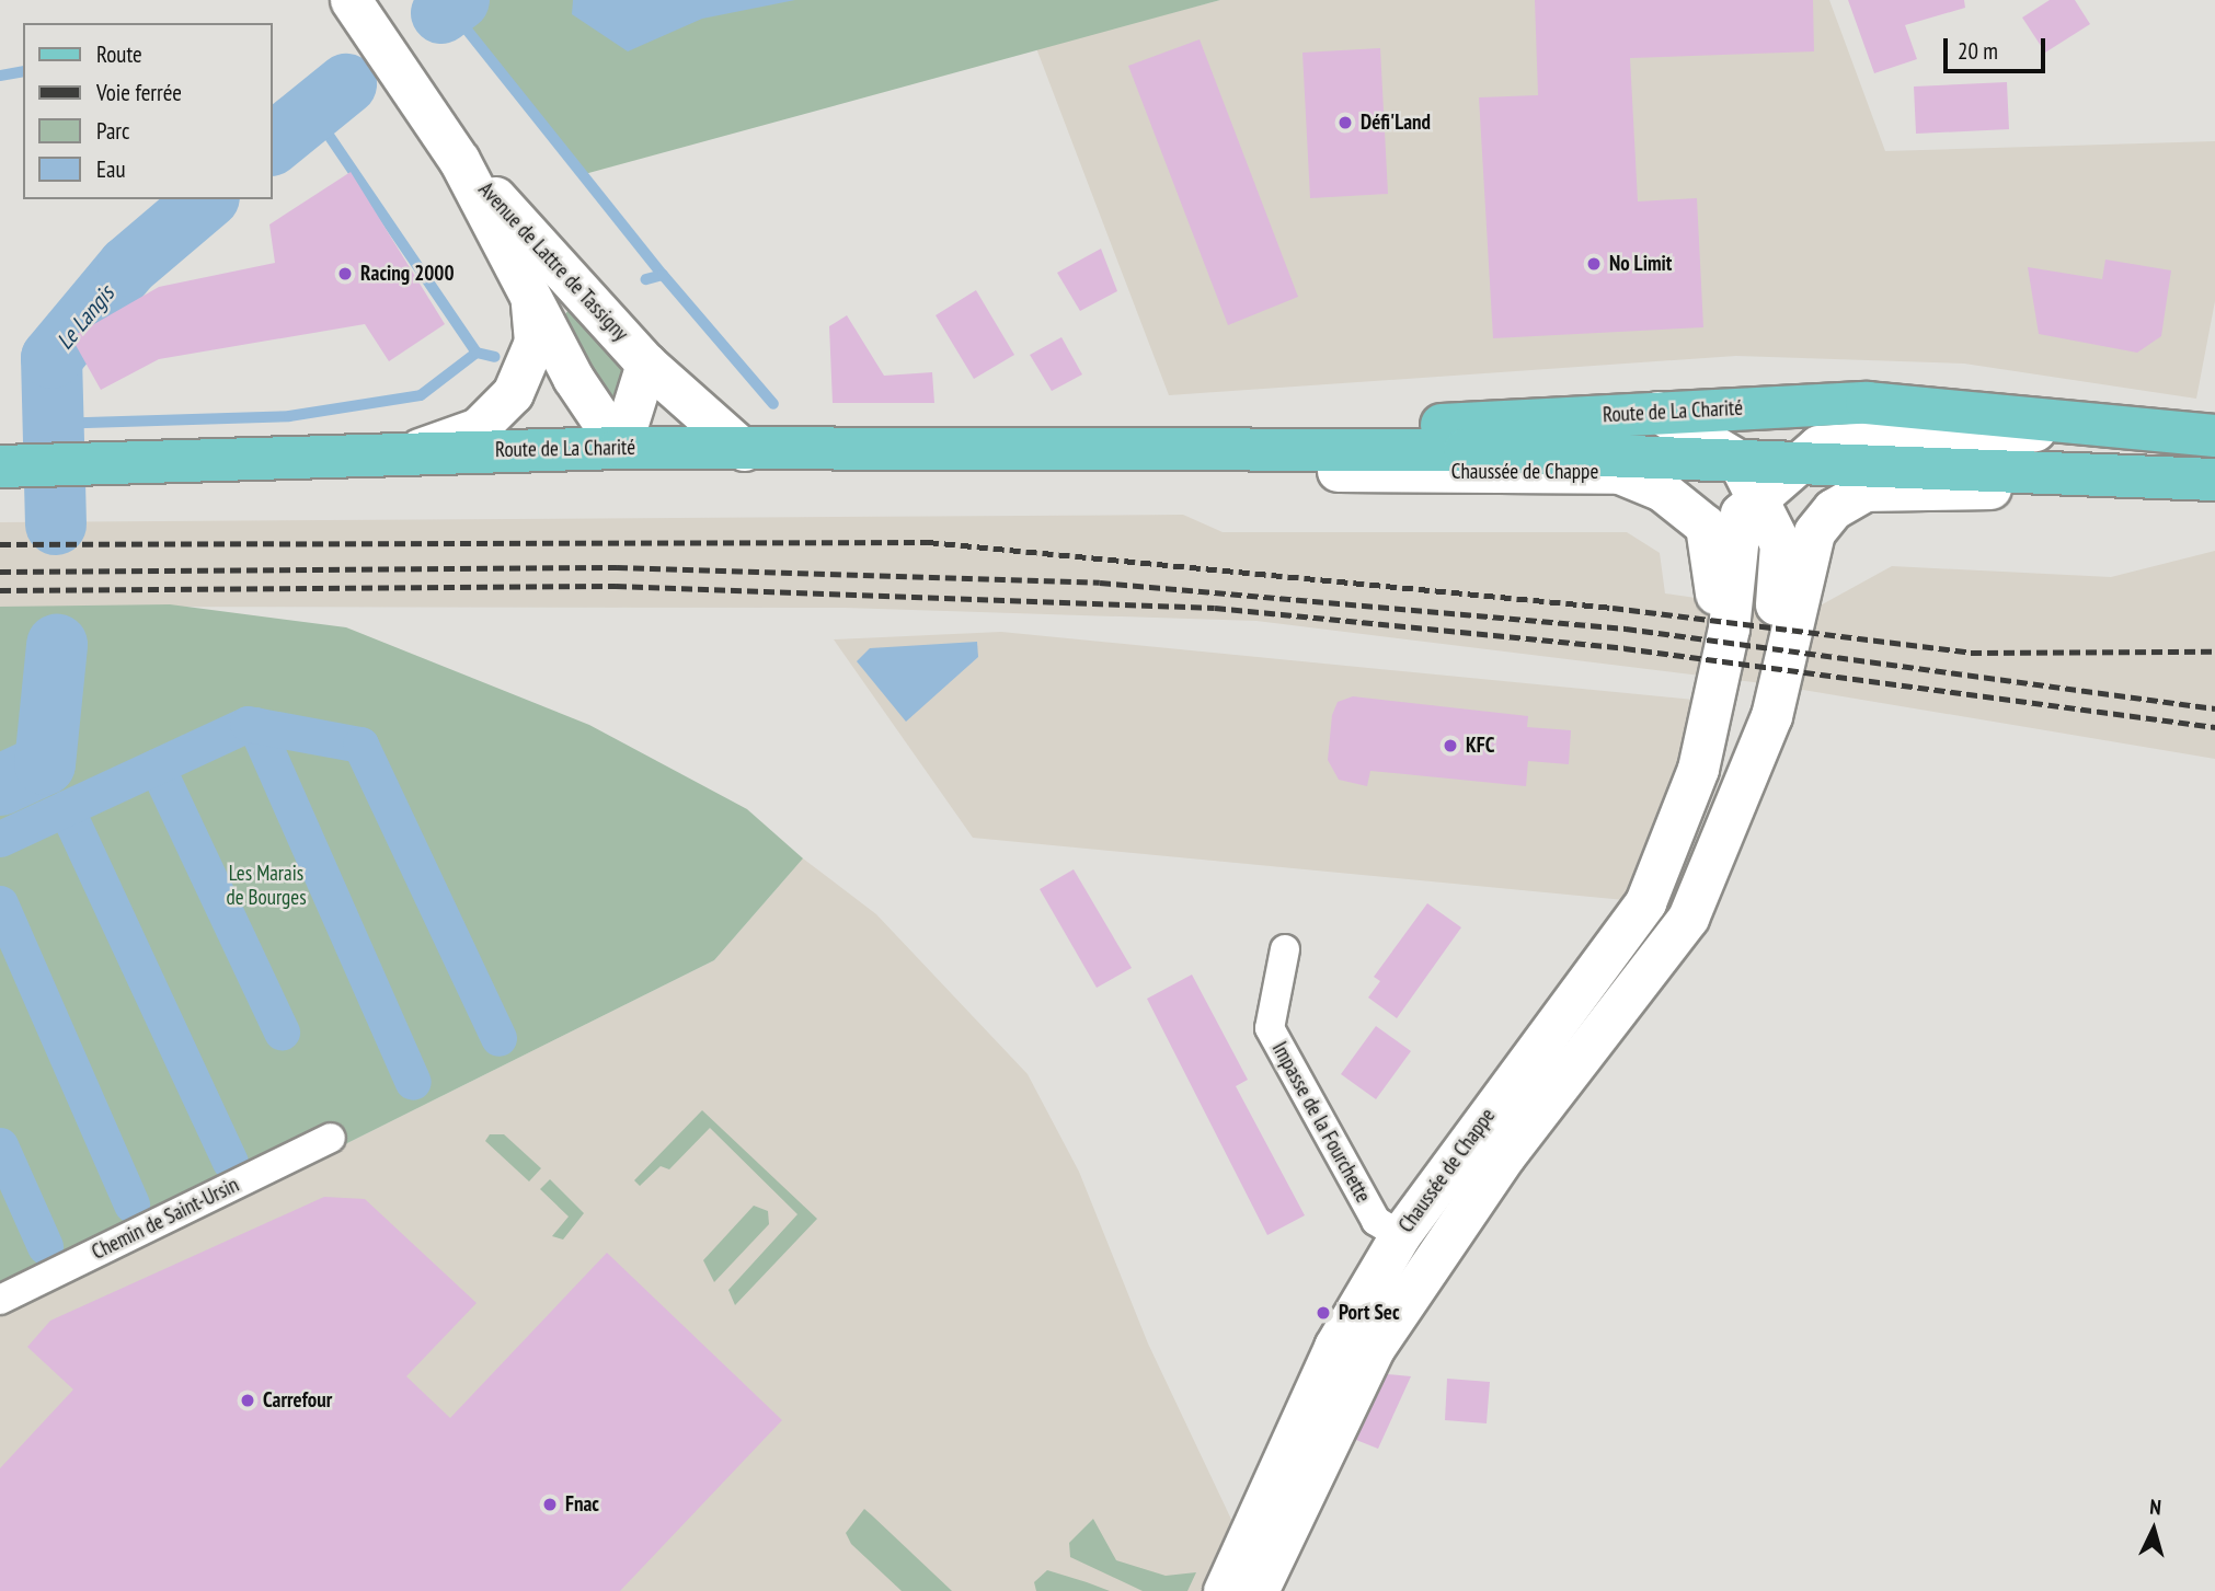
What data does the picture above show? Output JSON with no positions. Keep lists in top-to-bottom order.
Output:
{
  "streets": {
    "main road": ["Avenue de Lattre de Tassigny", "Route de La Charité", "Chaussée de Chappe"],
    "street": ["Impasse de la Fourchette", "Chemin de Saint-Ursin"]
  },
  "crossings": [
    ["Avenue de Lattre de Tassigny", "Route de La Charité"],
    ["Route de La Charité", "Chaussée de Chappe"],
    ["Chaussée de Chappe", "Impasse de la Fourchette"]
  ],
  "water": ["Le Langis"],
  "parks": ["Les Marais de Bourges"],
  "places": [
    "Défi'Land",
    "No Limit",
    "Racing 2000",
    "KFC",
    "Port Sec",
    "Carrefour",
    "Fnac"
  ],
  "legend": [
    "Route",
    "Voie ferrée",
    "Parc",
    "Eau"
  ],
  "scale_bar": "20 m",
  "north": "top"
}
